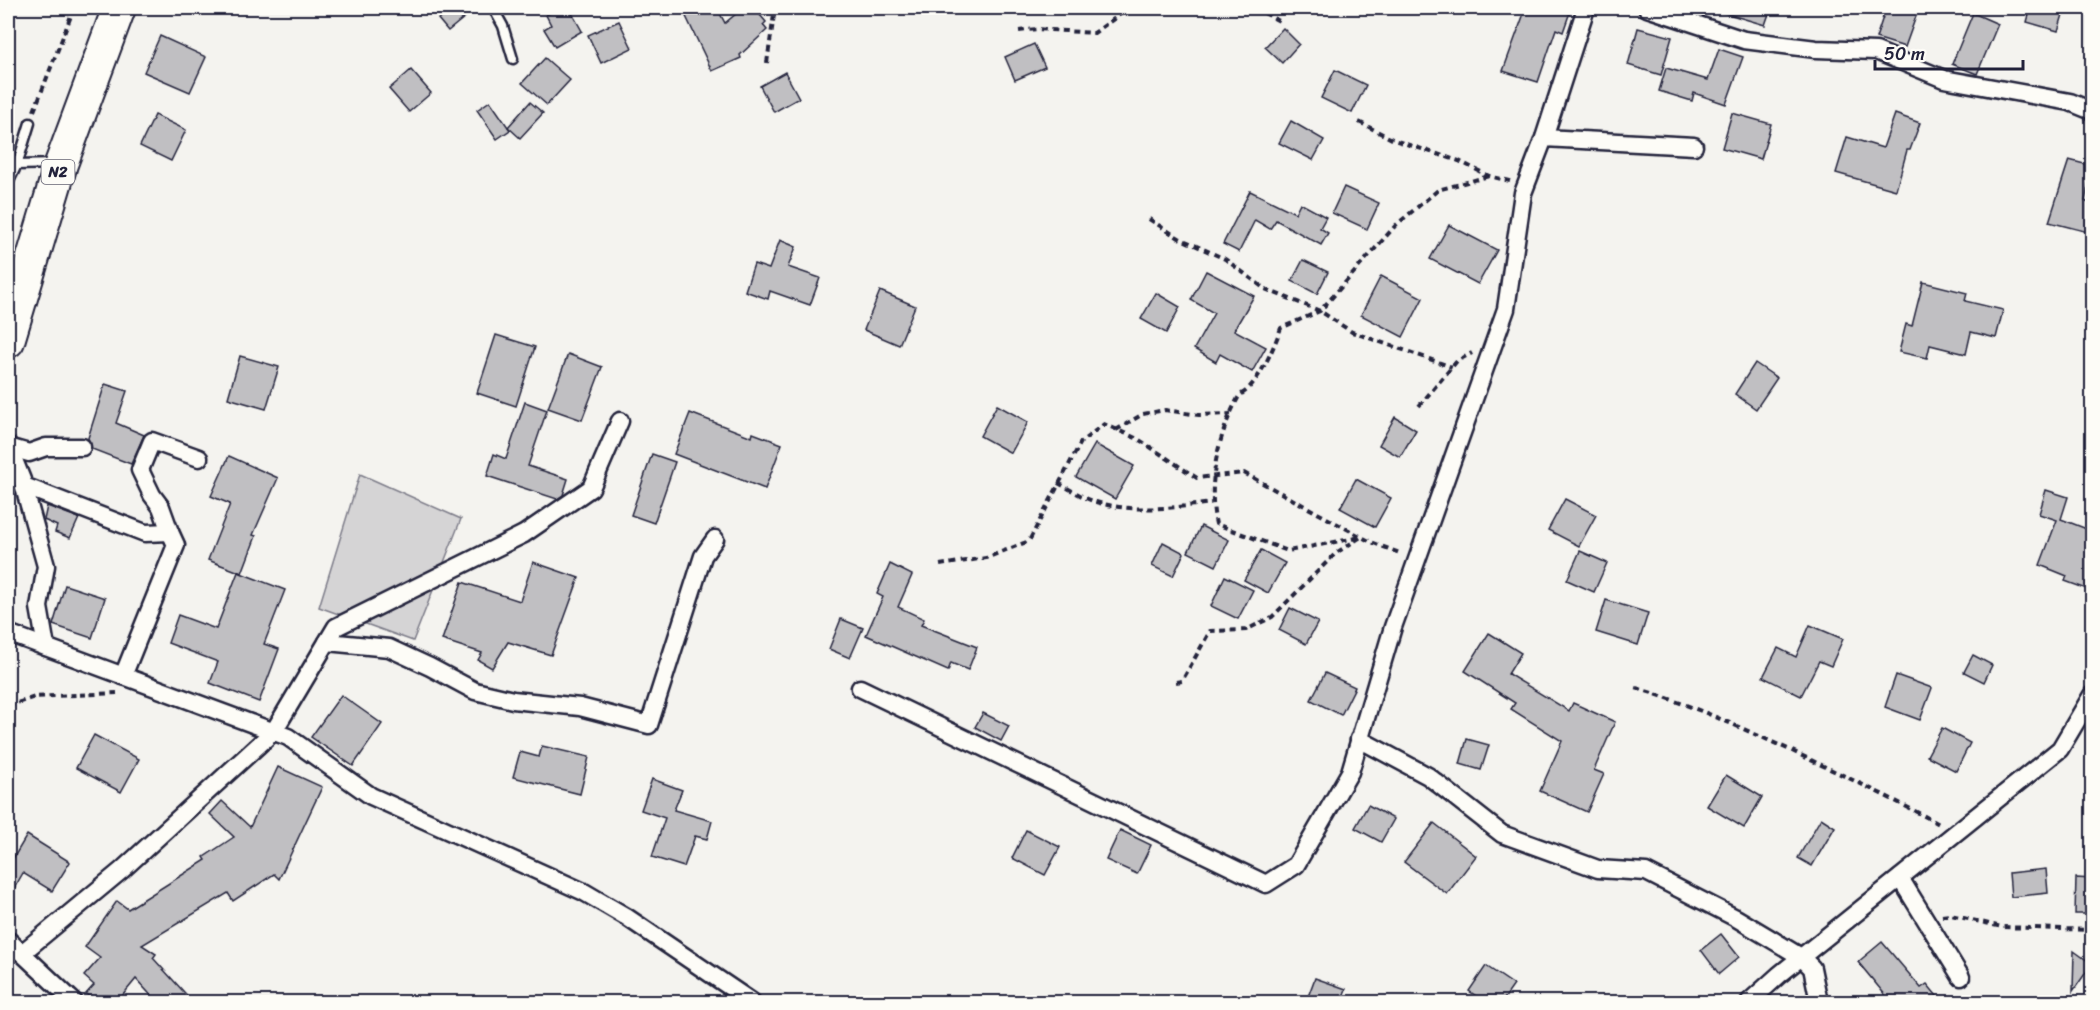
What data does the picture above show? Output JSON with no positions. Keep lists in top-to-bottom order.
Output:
{
  "streets": {
    "highway": ["N2"]
  },
  "scale_bar": "50 m"
}
